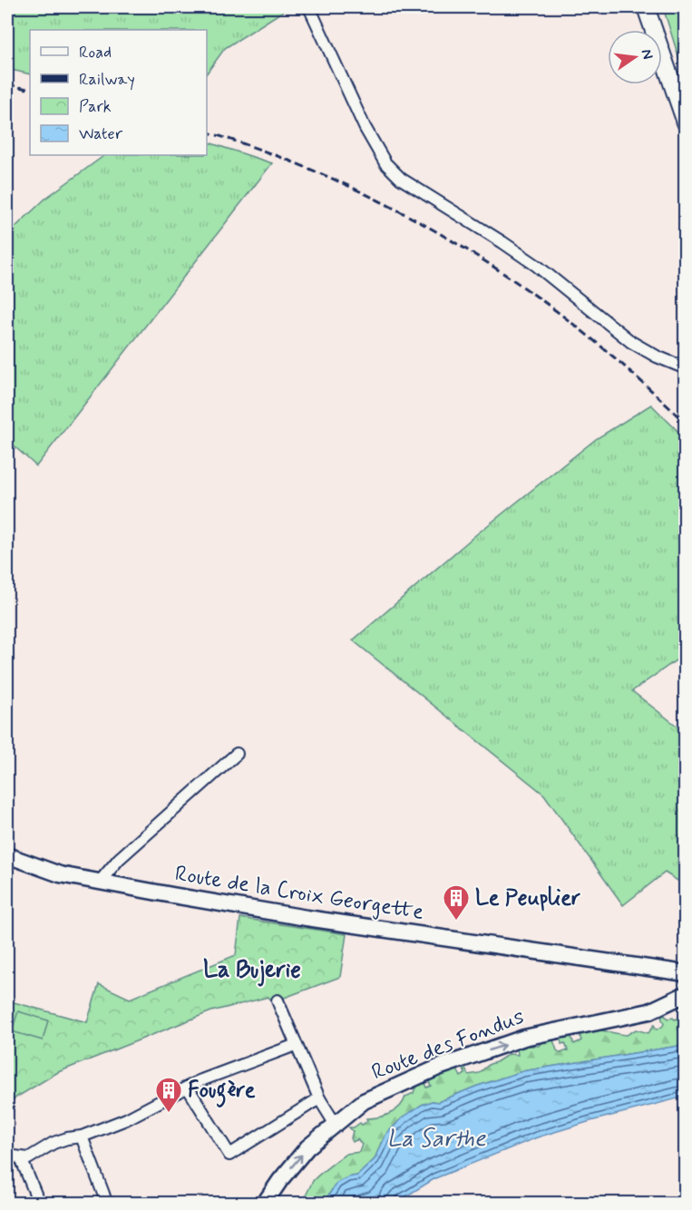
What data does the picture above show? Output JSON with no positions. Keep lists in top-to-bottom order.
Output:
{
  "streets": {
    "street": ["Route de la Croix Georgette", "Route des Fondus"]
  },
  "one_way": ["Route des Fondus"],
  "districts": ["La Bujerie"],
  "water": ["La Sarthe"],
  "places": {
    "building": ["Le Peuplier", "Fougère"]
  },
  "legend": [
    "Road",
    "Railway",
    "Park",
    "Water"
  ],
  "north": "right"
}
